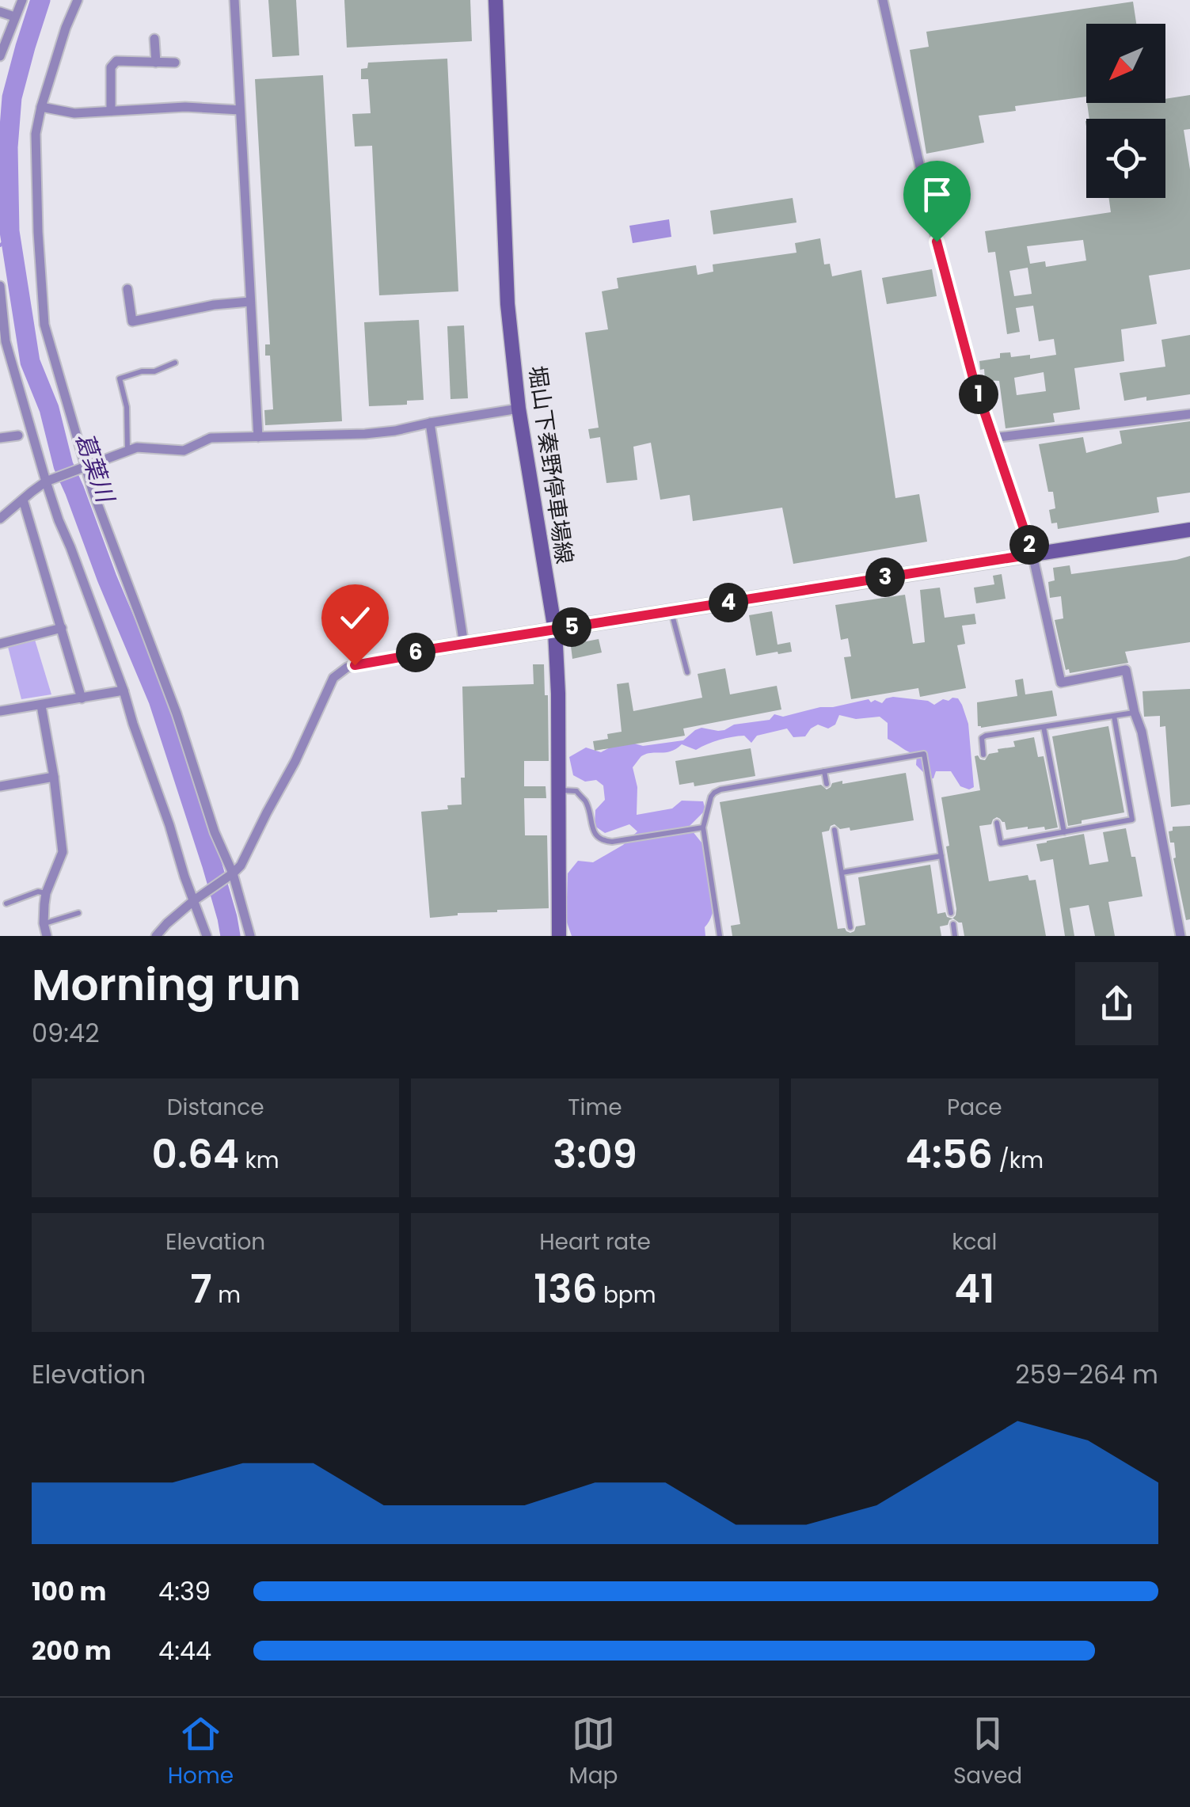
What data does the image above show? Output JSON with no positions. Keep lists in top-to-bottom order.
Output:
{
  "streets": {
    "main road": ["堀山下秦野停車場線"]
  },
  "water": ["葛葉川"],
  "north": "bottom left",
  "page": {
    "pins": [
      "1",
      "2",
      "3",
      "4",
      "5",
      "6"
    ],
    "heading": ["Morning run", "09:42"],
    "stats": [
      ["Distance", "0.64 km"],
      ["Time", "3:09"],
      ["Pace", "4:56 /km"],
      ["Elevation", "7 m"],
      ["Heart rate", "136 bpm"],
      ["kcal", "41"]
    ],
    "chart": ["Elevation", "259–264 m"],
    "list": [
      {
        "name": "100 m",
        "note": "4:39"
      },
      {
        "name": "200 m",
        "note": "4:44"
      }
    ],
    "tabs": ["Home", "Map", "Saved"]
  }
}
